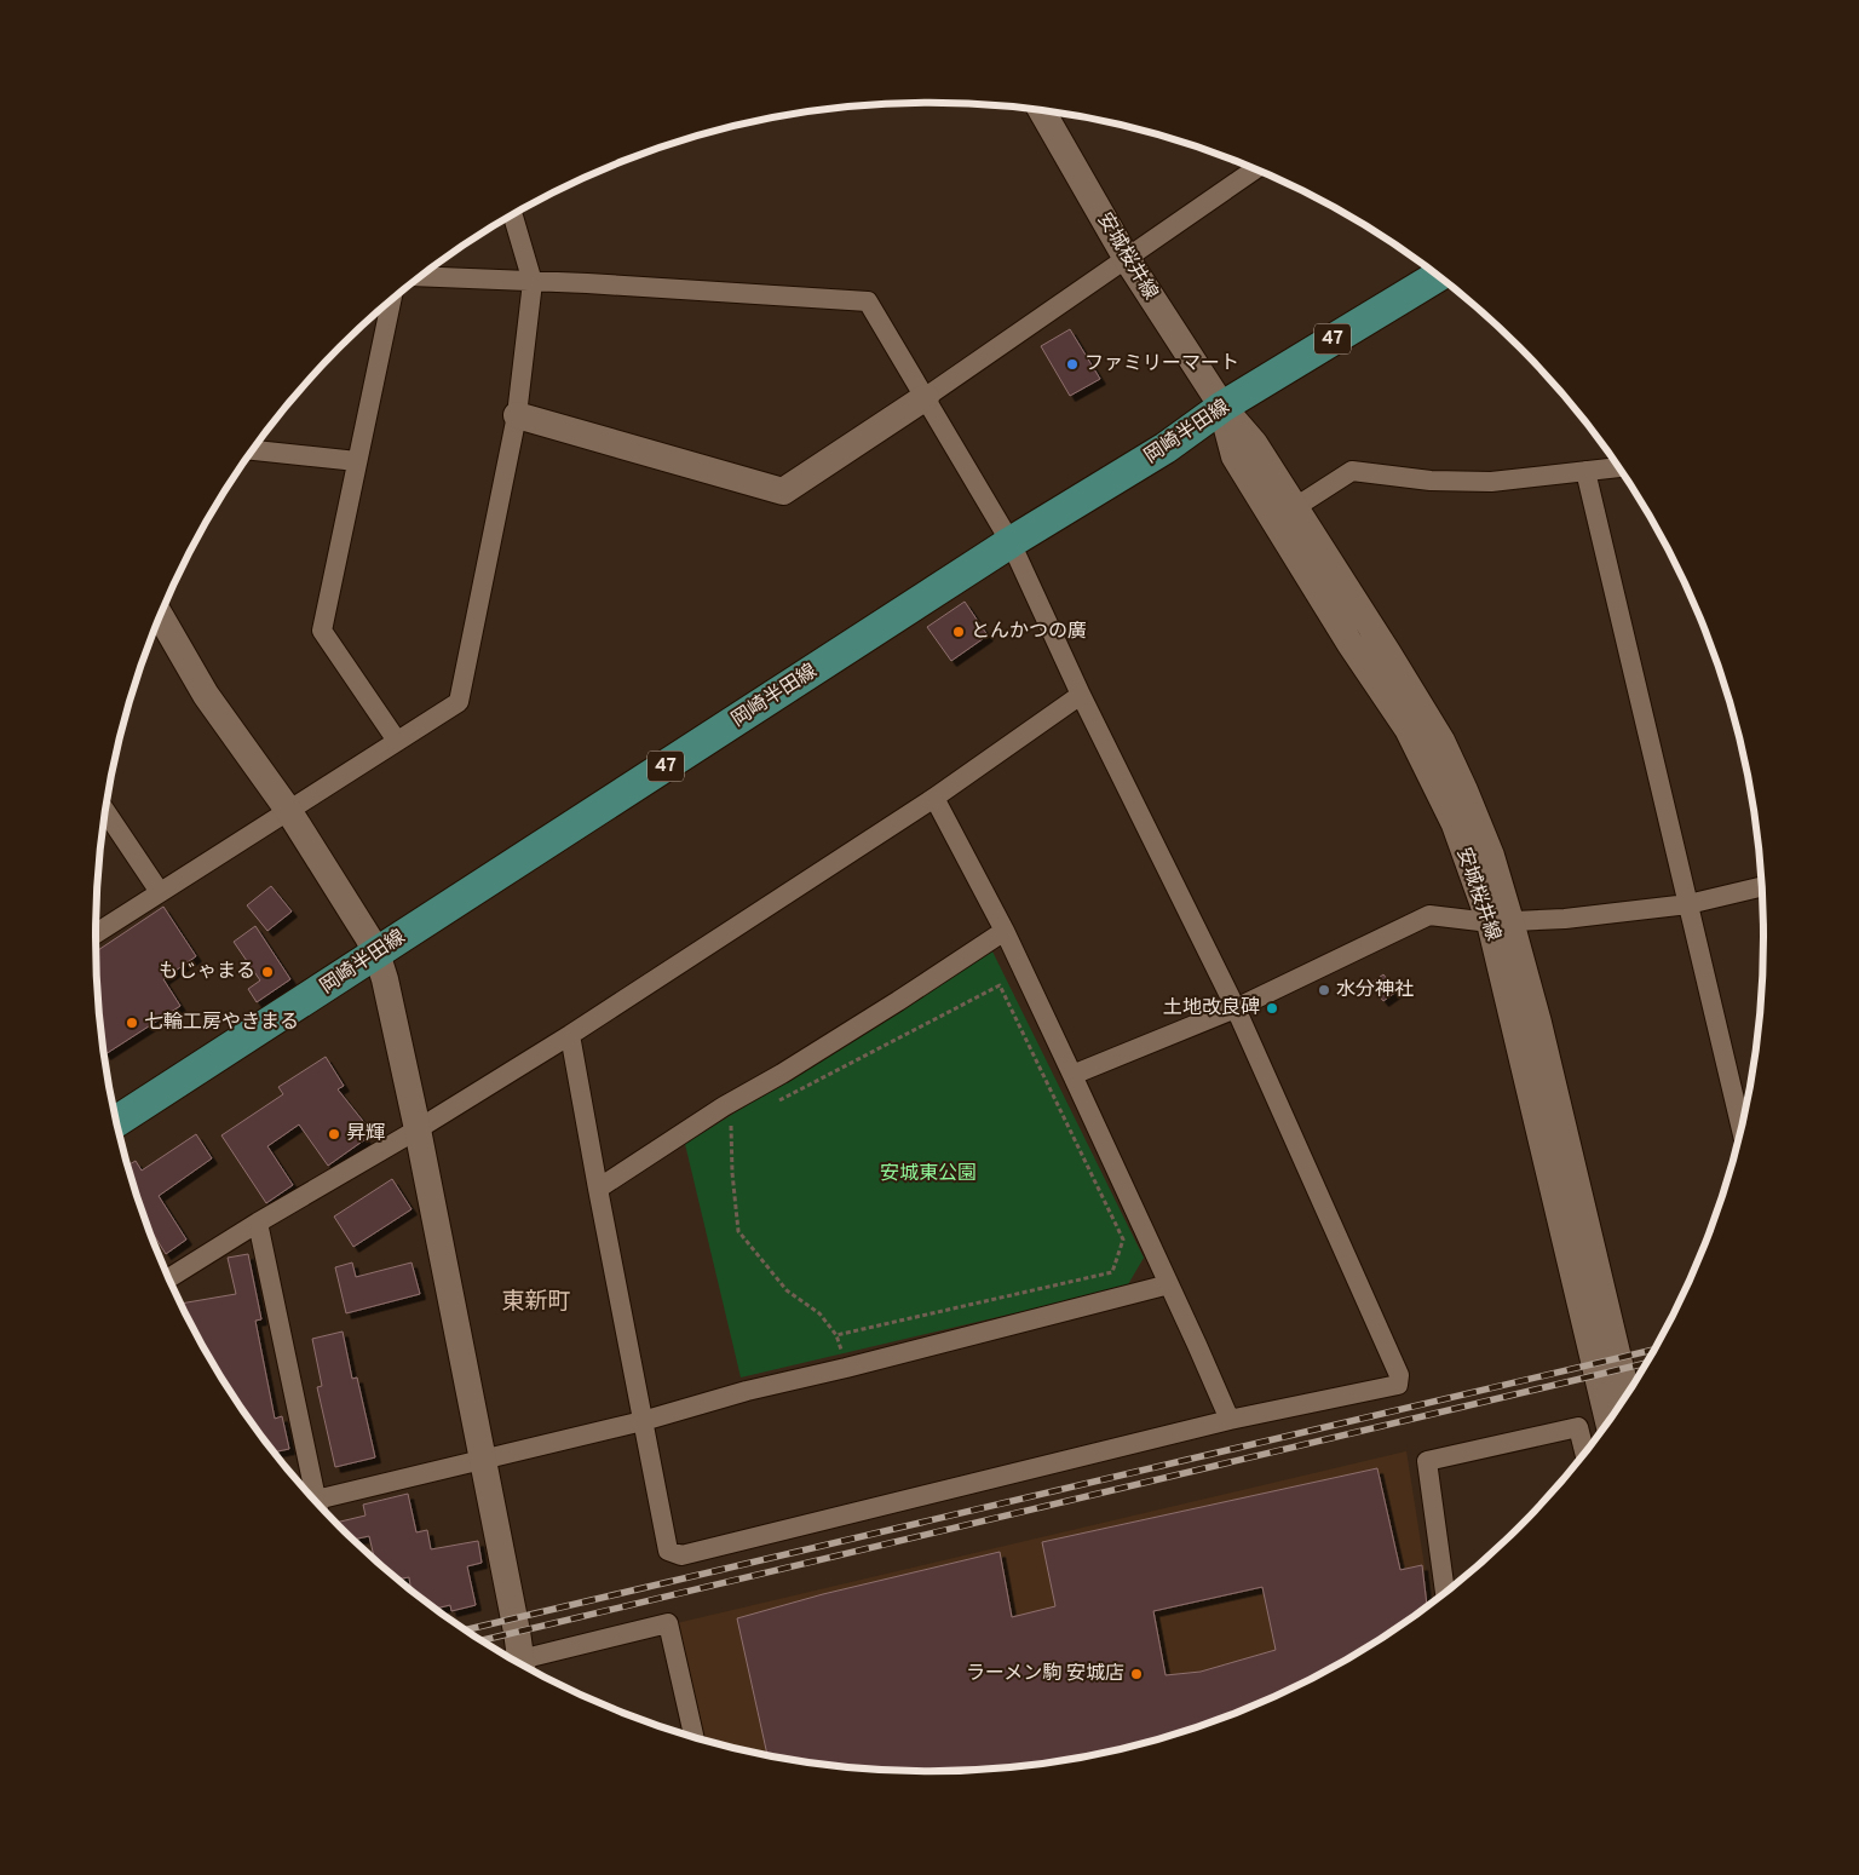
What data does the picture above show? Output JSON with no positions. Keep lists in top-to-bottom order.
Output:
{
  "streets": {
    "main road": ["安城桜井線", "47", "岡崎半田線"]
  },
  "crossings": [
    ["安城桜井線", "岡崎半田線"]
  ],
  "districts": ["東新町"],
  "parks": ["安城東公園"],
  "places": [
    "ファミリーマート",
    "とんかつの廣",
    "もじゃまる",
    "水分神社",
    "土地改良碑",
    "七輪工房やきまる",
    "昇輝",
    "ラーメン駒 安城店"
  ]
}
